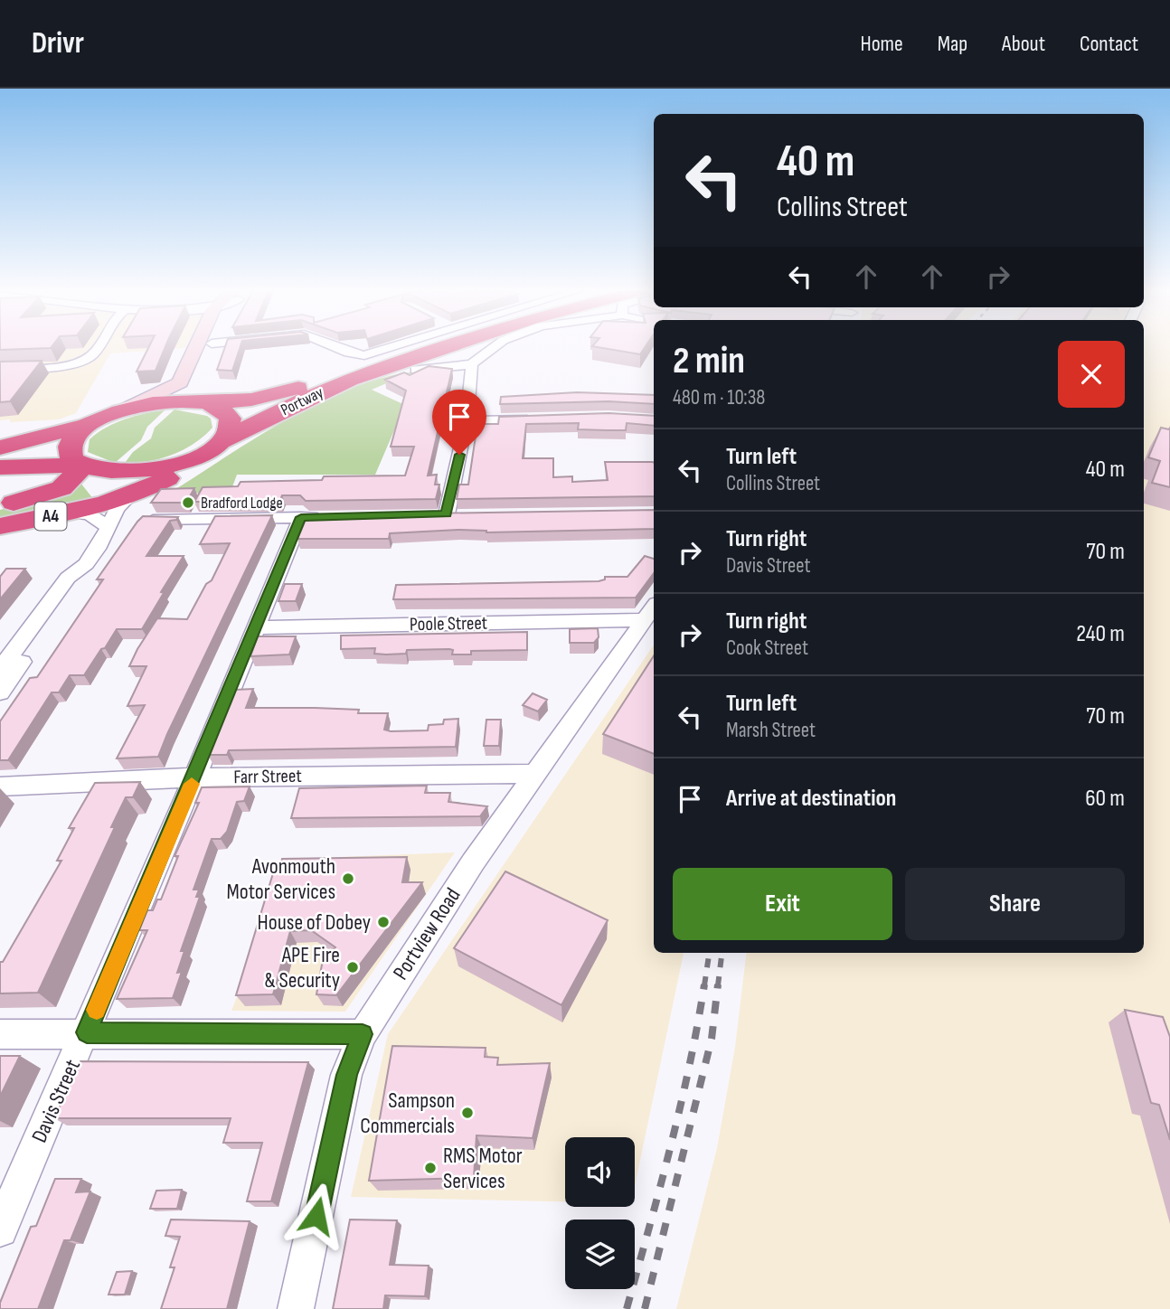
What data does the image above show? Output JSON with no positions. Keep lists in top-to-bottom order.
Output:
{
  "streets": {
    "highway": ["Portway", "A4"],
    "street": [
      "Poole Street",
      "Farr Street",
      "Portview Road",
      "Davis Street"
    ]
  },
  "crossings": [
    ["Portway", "A4"],
    ["Poole Street", "Portview Road"],
    ["Poole Street", "Davis Street"],
    ["Farr Street", "Portview Road"],
    ["Farr Street", "Davis Street"]
  ],
  "places": [
    "Bradford Lodge",
    "Avonmouth Motor Services",
    "House of Dobey",
    "APE Fire & Security",
    "Sampson Commercials",
    "RMS Motor Services"
  ],
  "page": {
    "header": "Drivr",
    "nav": [
      "Home",
      "Map",
      "About",
      "Contact"
    ],
    "turn": ["40 m", "Collins Street"],
    "heading": ["2 min", "480 m · 10:38"],
    "list": [
      {
        "name": "Turn left",
        "note": "Collins Street",
        "value": "40 m"
      },
      {
        "name": "Turn right",
        "note": "Davis Street",
        "value": "70 m"
      },
      {
        "name": "Turn right",
        "note": "Cook Street",
        "value": "240 m"
      },
      {
        "name": "Turn left",
        "note": "Marsh Street",
        "value": "70 m"
      },
      {
        "name": "Arrive at destination",
        "value": "60 m"
      }
    ],
    "buttons": ["Exit", "Share"]
  }
}
